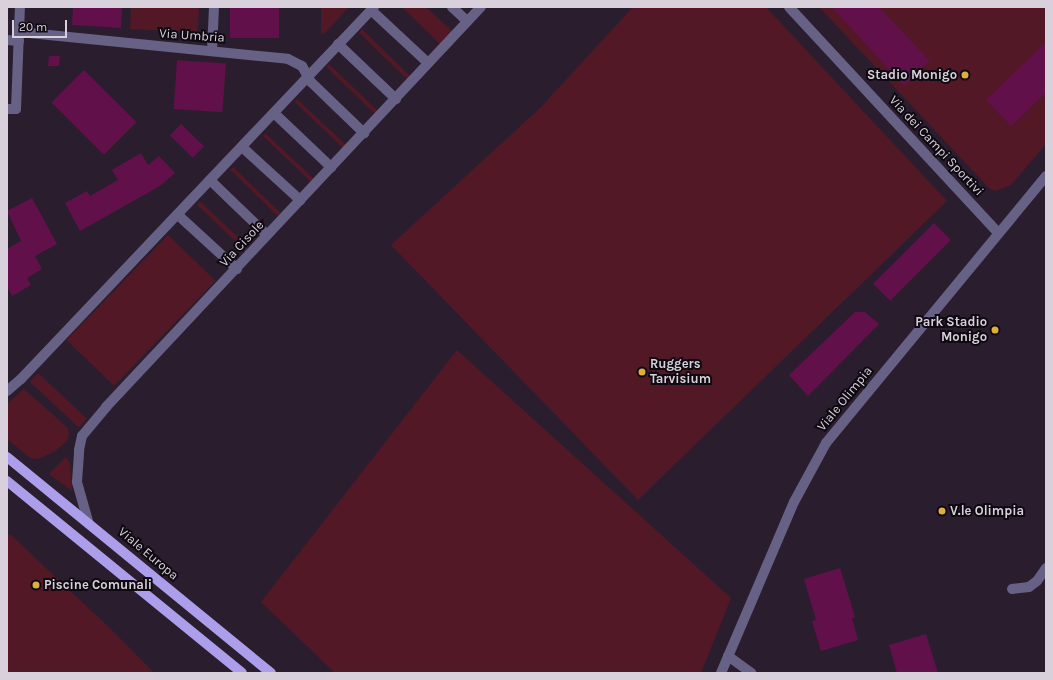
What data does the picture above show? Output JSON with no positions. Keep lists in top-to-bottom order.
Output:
{
  "streets": {
    "main road": ["Viale Europa"],
    "street": [
      "Via Umbria",
      "Via dei Campi Sportivi",
      "Via Cisole",
      "Viale Olimpia"
    ]
  },
  "crossings": [
    ["Via Umbria", "Via Cisole"],
    ["Via dei Campi Sportivi", "Viale Olimpia"],
    ["Via Cisole", "Viale Europa"]
  ],
  "places": [
    "Stadio Monigo",
    "Park Stadio Monigo",
    "Ruggers Tarvisium",
    "V.le Olimpia",
    "Piscine Comunali"
  ],
  "scale_bar": "20 m"
}
